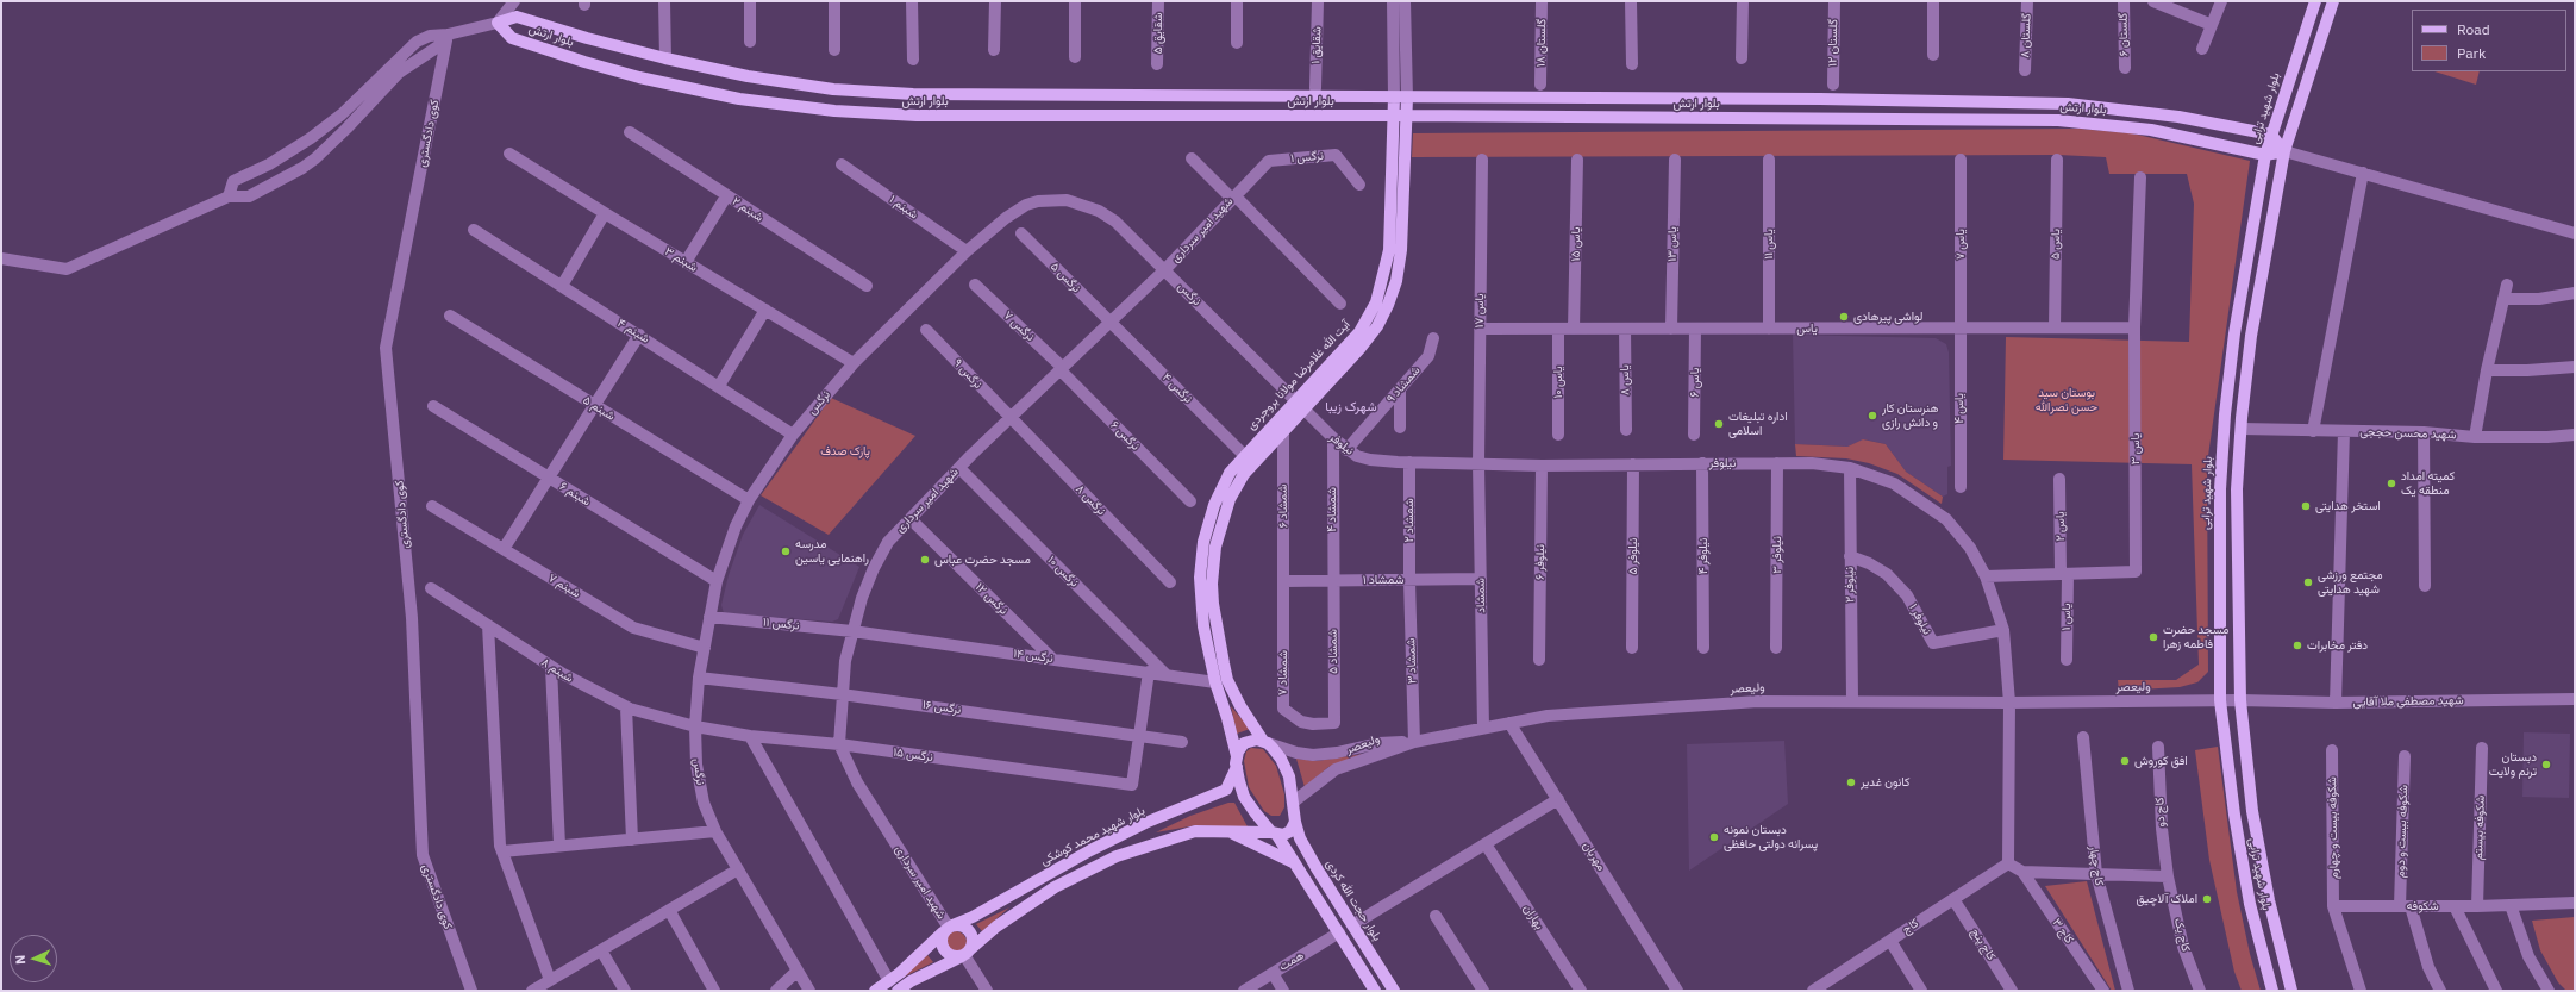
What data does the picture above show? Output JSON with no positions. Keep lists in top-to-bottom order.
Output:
{
  "streets": {
    "main road": [
      "بلوار ارتش",
      "بلوار شهید ترابی",
      "آیت الله غلامرضا مولانا بروجردی",
      "بلوار شهید محمد کوشکی",
      "بلوار حجت الله کردی"
    ],
    "street": [
      "شقایق ۵",
      "گلستان ۶",
      "گلستان ۸",
      "گلستان ۱۸",
      "گلستان ۱۲",
      "شقایق ۱",
      "کوی دادگستری",
      "نرگس ۱",
      "شبنم ۱",
      "شبنم ۲",
      "شهید امیر سرداری",
      "یاس ۱۵",
      "یاس ۱۳",
      "یاس ۱۱",
      "یاس ۷",
      "یاس ۵",
      "شبنم ۳",
      "نرگس ۵",
      "نرگس",
      "یاس ۱۷",
      "نرگس ۷",
      "یاس",
      "شبنم ۴",
      "نرگس ۹",
      "یاس ۸",
      "یاس ۱۰",
      "یاس ۶",
      "شمشاد ۹",
      "نرگس ۴",
      "شبنم ۵",
      "یاس ۴",
      "شهید محسن حججی",
      "نرگس ۶",
      "نیلوفر",
      "یاس ۳",
      "شبنم ۶",
      "نرگس ۸",
      "شمشاد ۶",
      "شمشاد ۴",
      "شمشاد ۲",
      "یاس ۲",
      "نیلوفر ۳",
      "نیلوفر ۵",
      "نیلوفر ۴",
      "نیلوفر ۶",
      "نرگس ۱۰",
      "شمشاد ۱",
      "نیلوفر ۲",
      "شبنم ۷",
      "شمشاد",
      "نرگس ۱۲",
      "یاس ۱",
      "نیلوفر ۱",
      "نرگس ۱۱",
      "شمشاد ۵",
      "نرگس ۱۴",
      "شمشاد ۳",
      "شبنم ۸",
      "شمشاد ۷",
      "ولیعصر",
      "شهید مصطفی ملا آقایی",
      "نرگس ۱۶",
      "نرگس ۱۵",
      "کاج دو",
      "شکوفه بیست و چهارم",
      "شکوفه بیستم",
      "شکوفه بیست و دوم",
      "مهربان",
      "کاج چهار",
      "شکوفه",
      "بهاران",
      "کاج",
      "کاج ۳",
      "کاج یک",
      "کاج پنج",
      "همت"
    ]
  },
  "crossings": [
    ["بلوار ارتش", "بلوار شهید ترابی"],
    ["بلوار ارتش", "آیت الله غلامرضا مولانا بروجردی"],
    ["بلوار شهید ترابی", "شهید محسن حججی"],
    ["بلوار شهید ترابی", "ولیعصر"],
    ["بلوار شهید ترابی", "شهید مصطفی ملا آقایی"],
    ["نرگس ۱", "شهید امیر سرداری"],
    ["شبنم ۱", "نرگس"],
    ["شهید امیر سرداری", "نرگس ۵"],
    ["شهید امیر سرداری", "نرگس"],
    ["شهید امیر سرداری", "نرگس ۷"],
    ["شهید امیر سرداری", "نرگس ۹"],
    ["شهید امیر سرداری", "نرگس ۴"],
    ["شهید امیر سرداری", "نرگس ۶"],
    ["شهید امیر سرداری", "نرگس ۸"],
    ["شهید امیر سرداری", "نرگس ۱۰"],
    ["شهید امیر سرداری", "نرگس ۱۲"],
    ["شهید امیر سرداری", "نرگس ۱۱"],
    ["شهید امیر سرداری", "نرگس ۱۴"],
    ["شهید امیر سرداری", "نرگس ۱۶"],
    ["شهید امیر سرداری", "نرگس ۱۵"],
    ["شهید امیر سرداری", "بلوار شهید محمد کوشکی"],
    ["یاس ۱۵", "یاس"],
    ["یاس ۱۳", "یاس"],
    ["یاس ۱۱", "یاس"],
    ["یاس ۷", "یاس"],
    ["یاس ۷", "یاس ۴"],
    ["یاس ۵", "یاس"],
    ["شبنم ۳", "نرگس"],
    ["نرگس ۵", "نرگس ۴"],
    ["نرگس", "شبنم ۴"],
    ["نرگس", "آیت الله غلامرضا مولانا بروجردی"],
    ["نرگس", "شبنم ۵"],
    ["نرگس", "نیلوفر"],
    ["نرگس", "شبنم ۶"],
    ["نرگس", "شبنم ۷"],
    ["نرگس", "نرگس ۱۱"],
    ["نرگس", "شبنم ۸"],
    ["نرگس", "نرگس ۱۶"],
    ["نرگس", "نرگس ۱۵"],
    ["یاس ۱۷", "یاس"],
    ["یاس ۱۷", "نیلوفر"],
    ["یاس ۱۷", "شمشاد"],
    ["نرگس ۷", "نرگس ۶"],
    ["یاس", "یاس ۸"],
    ["یاس", "یاس ۱۰"],
    ["یاس", "یاس ۶"],
    ["یاس", "یاس ۴"],
    ["یاس", "یاس ۳"],
    ["نرگس ۹", "نرگس ۸"],
    ["آیت الله غلامرضا مولانا بروجردی", "نرگس ۴"],
    ["آیت الله غلامرضا مولانا بروجردی", "نیلوفر"],
    ["آیت الله غلامرضا مولانا بروجردی", "شمشاد ۶"],
    ["آیت الله غلامرضا مولانا بروجردی", "نرگس ۱۴"],
    ["آیت الله غلامرضا مولانا بروجردی", "بلوار شهید محمد کوشکی"],
    ["شمشاد ۹", "نیلوفر"],
    ["نیلوفر", "یاس ۳"],
    ["نیلوفر", "شمشاد ۴"],
    ["نیلوفر", "شمشاد ۲"],
    ["نیلوفر", "نیلوفر ۳"],
    ["نیلوفر", "نیلوفر ۵"],
    ["نیلوفر", "نیلوفر ۴"],
    ["نیلوفر", "نیلوفر ۶"],
    ["نیلوفر", "نیلوفر ۲"],
    ["نیلوفر", "شمشاد"],
    ["نیلوفر", "نیلوفر ۱"],
    ["نیلوفر", "ولیعصر"],
    ["یاس ۳", "یاس ۲"],
    ["یاس ۳", "یاس ۱"],
    ["شمشاد ۶", "شمشاد ۱"],
    ["شمشاد ۶", "شمشاد ۷"],
    ["شمشاد ۴", "شمشاد ۱"],
    ["شمشاد ۴", "شمشاد ۵"],
    ["شمشاد ۲", "شمشاد ۱"],
    ["شمشاد ۲", "شمشاد ۳"],
    ["یاس ۲", "یاس ۱"],
    ["نرگس ۱۰", "نرگس ۱۴"],
    ["شمشاد ۱", "شمشاد"],
    ["شمشاد ۱", "شمشاد ۵"],
    ["شمشاد ۱", "شمشاد ۳"],
    ["شمشاد ۱", "شمشاد ۷"],
    ["نیلوفر ۲", "نیلوفر ۱"],
    ["نیلوفر ۲", "ولیعصر"],
    ["شمشاد", "ولیعصر"],
    ["نرگس ۱۲", "نرگس ۱۴"],
    ["نرگس ۱۱", "نرگس ۱۴"],
    ["شمشاد ۵", "شمشاد ۷"],
    ["شمشاد ۳", "ولیعصر"],
    ["شبنم ۸", "نرگس ۱۵"],
    ["ولیعصر", "شهید مصطفی ملا آقایی"],
    ["ولیعصر", "مهربان"],
    ["نرگس ۱۶", "نرگس ۱۵"],
    ["کاج دو", "کاج یک"],
    ["شکوفه بیست و چهارم", "شکوفه"],
    ["شکوفه بیستم", "شکوفه"],
    ["شکوفه بیست و دوم", "شکوفه"],
    ["کاج", "کاج پنج"]
  ],
  "districts": ["شهرک زیبا"],
  "parks": ["بوستان سید حسن نصرالله", "پارک صدف"],
  "places": [
    "لواشی پیرهادی",
    "هنرستان کار و دانش رازی",
    "اداره تبلیغات اسلامی",
    "کمیته امداد منطقه یک",
    "استخر هدایتی",
    "مدرسه راهنمایی یاسین",
    "مسجد حضرت عباس",
    "مجتمع ورزشی شهید هدایتی",
    "مسجد حضرت فاطمه زهرا",
    "دفتر مخابرات",
    "افق کوروش",
    "دبستان ترنم ولایت",
    "کانون غدیر",
    "دبستان نمونه پسرانه دولتی حافظی",
    "املاک آلاچیق"
  ],
  "legend": ["Road", "Park"],
  "north": "left"
}
